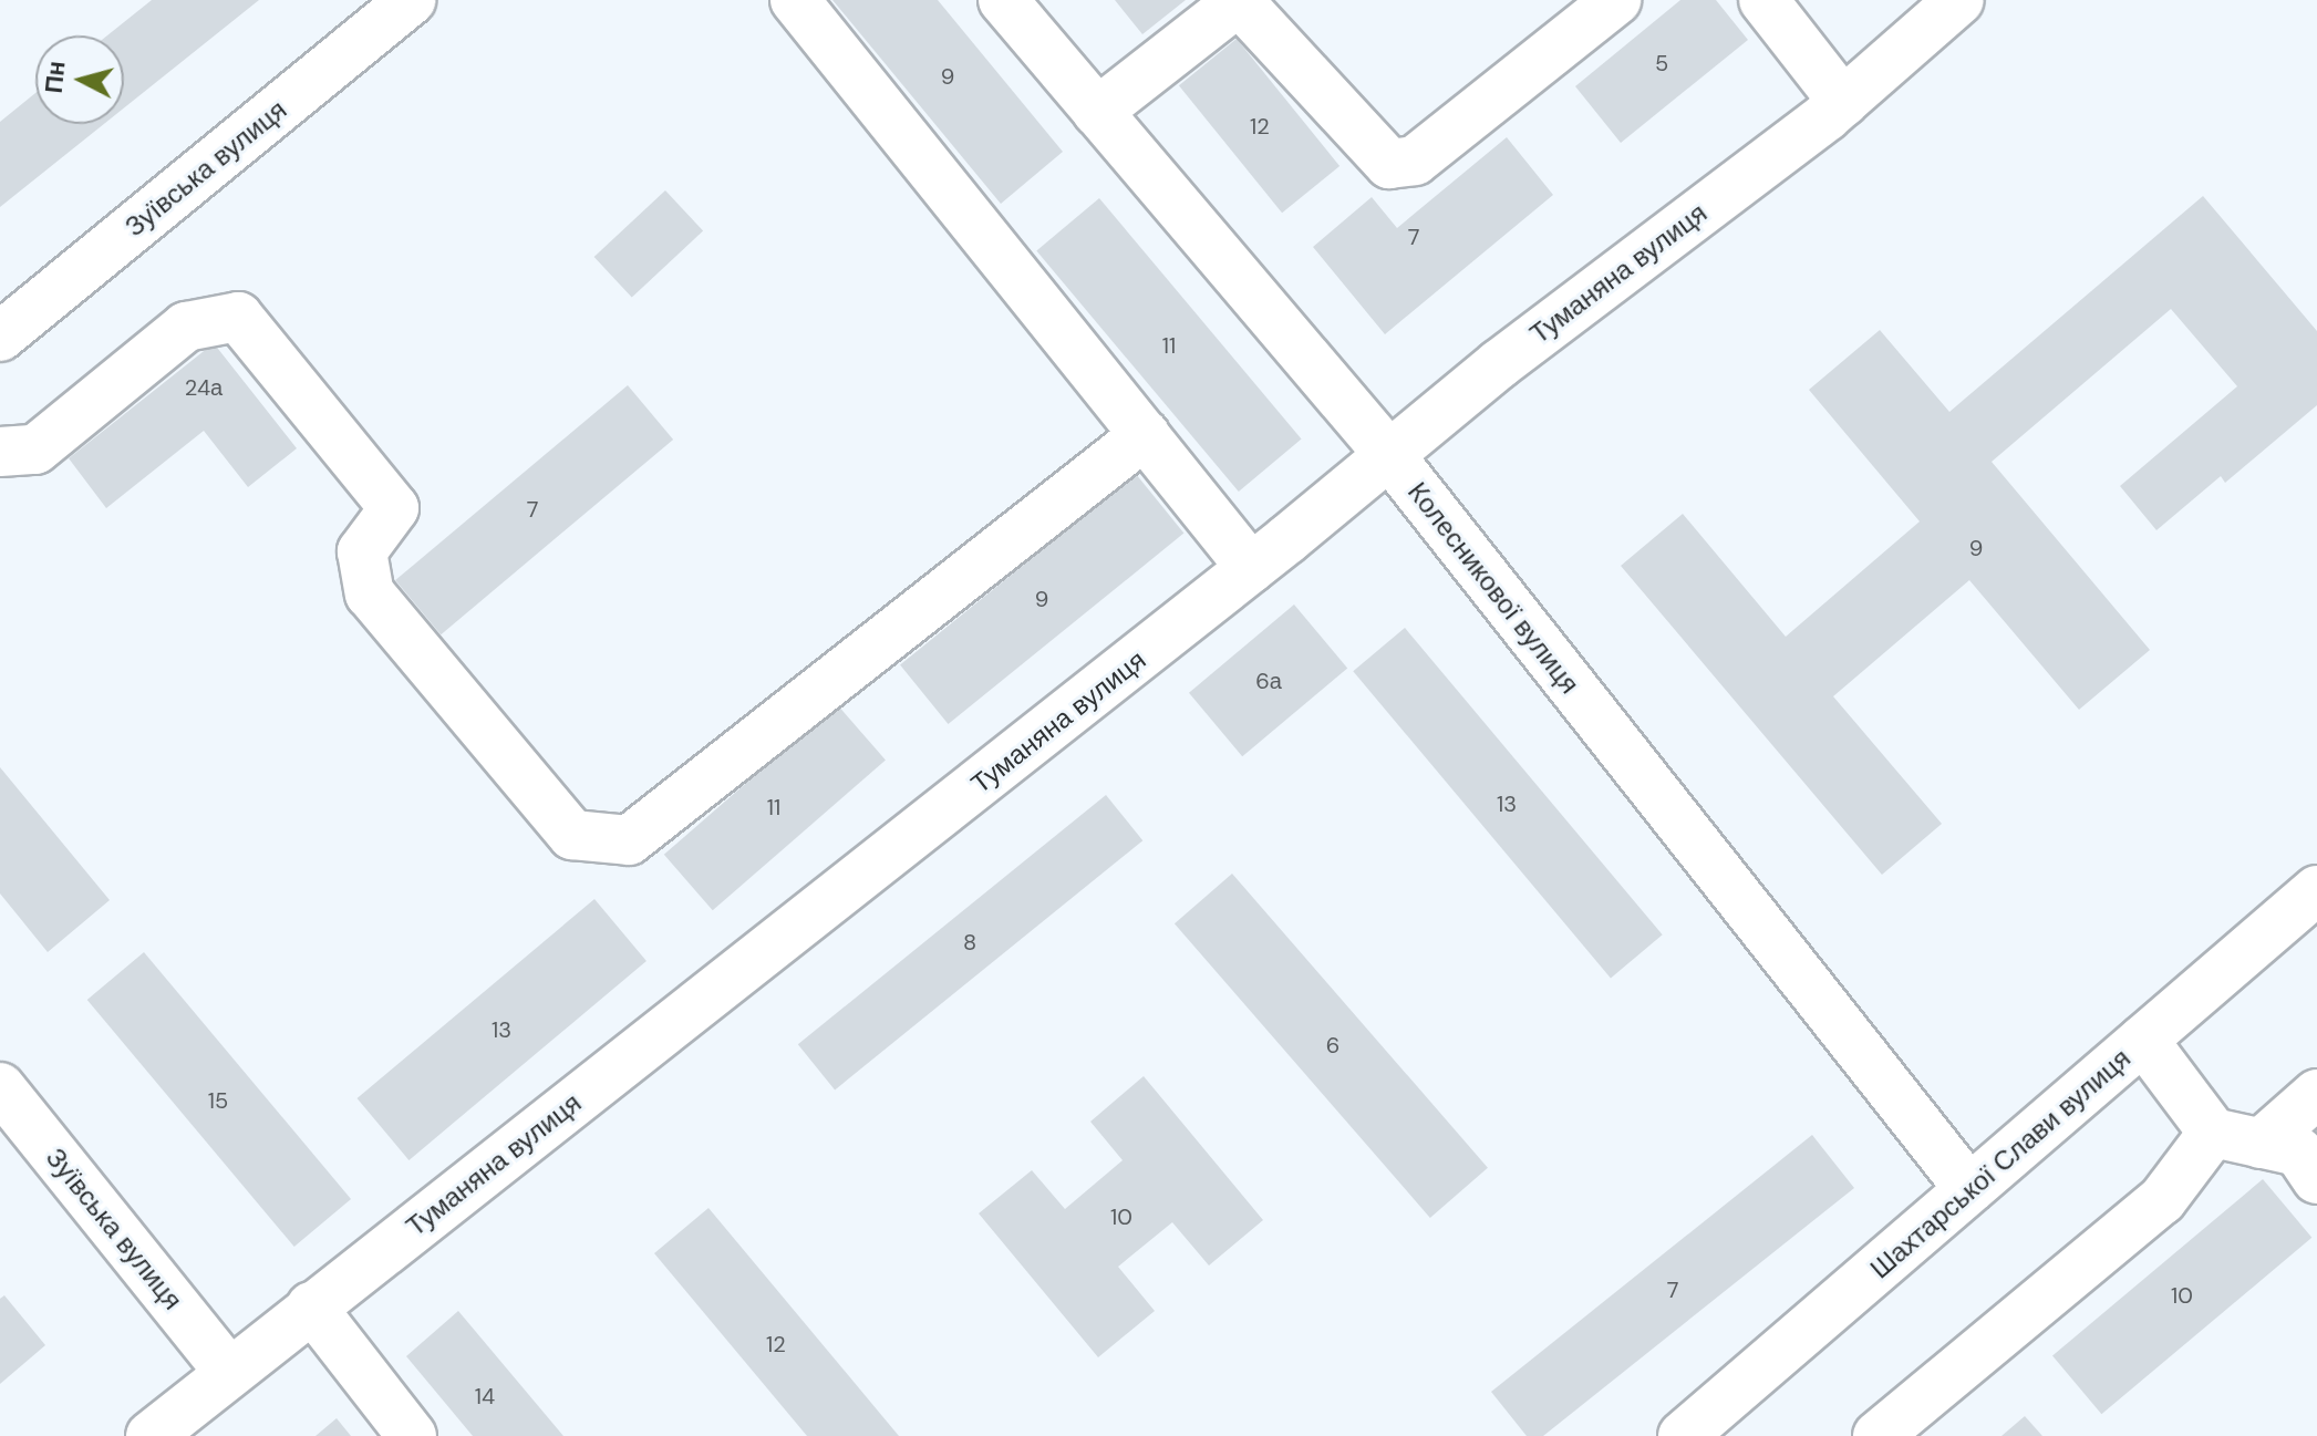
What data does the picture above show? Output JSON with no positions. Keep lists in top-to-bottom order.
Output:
{
  "streets": {
    "street": [
      "Зуївська вулиця",
      "Туманяна вулиця",
      "Колесникової вулиця",
      "Шахтарської Слави вулиця"
    ]
  },
  "crossings": [
    ["Зуївська вулиця", "Туманяна вулиця"],
    ["Туманяна вулиця", "Колесникової вулиця"],
    ["Колесникової вулиця", "Шахтарської Слави вулиця"]
  ],
  "house_numbers": [
    "5",
    "9",
    "12",
    "7",
    "11",
    "24а",
    "7",
    "9",
    "9",
    "6а",
    "13",
    "11",
    "8",
    "13",
    "6",
    "15",
    "10",
    "7",
    "10",
    "12",
    "14"
  ],
  "north": "left"
}
